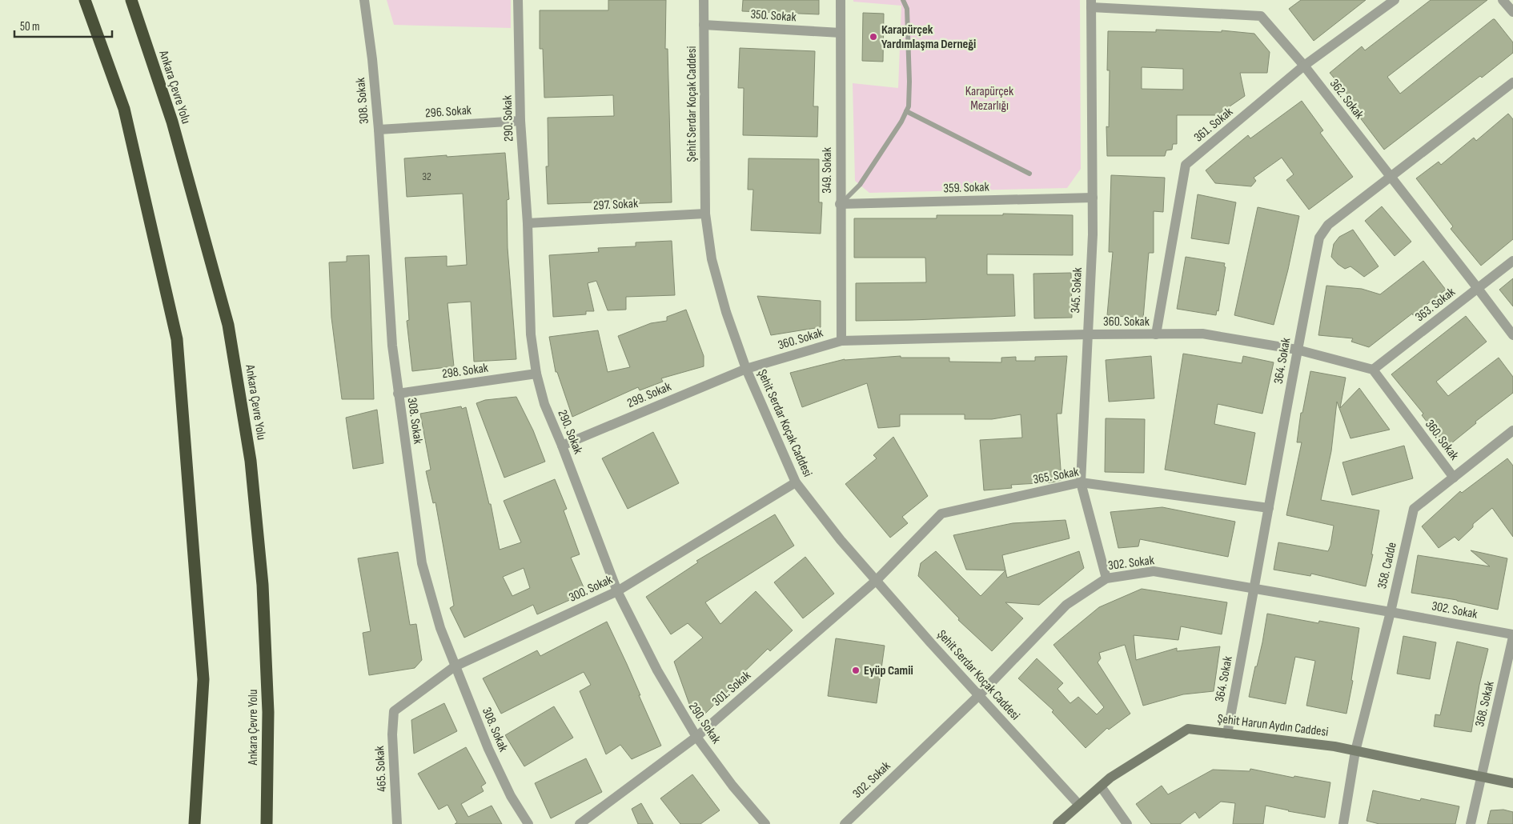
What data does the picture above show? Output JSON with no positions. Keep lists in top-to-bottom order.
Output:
{
  "streets": {
    "highway": ["Ankara Çevre Yolu"],
    "main road": ["Şehit Harun Aydın Caddesi"],
    "street": [
      "350. Sokak",
      "362. Sokak",
      "308. Sokak",
      "Şehit Serdar Koçak Caddesi",
      "296. Sokak",
      "290. Sokak",
      "361. Sokak",
      "349. Sokak",
      "359. Sokak",
      "297. Sokak",
      "345. Sokak",
      "363. Sokak",
      "360. Sokak",
      "364. Sokak",
      "298. Sokak",
      "299. Sokak",
      "365. Sokak",
      "302. Sokak",
      "358. Cadde",
      "300. Sokak",
      "301. Sokak",
      "368. Sokak",
      "465. Sokak"
    ]
  },
  "crossings": [
    ["350. Sokak", "Şehit Serdar Koçak Caddesi"],
    ["350. Sokak", "349. Sokak"],
    ["362. Sokak", "361. Sokak"],
    ["362. Sokak", "345. Sokak"],
    ["362. Sokak", "363. Sokak"],
    ["362. Sokak", "364. Sokak"],
    ["308. Sokak", "296. Sokak"],
    ["308. Sokak", "298. Sokak"],
    ["308. Sokak", "300. Sokak"],
    ["Şehit Serdar Koçak Caddesi", "297. Sokak"],
    ["Şehit Serdar Koçak Caddesi", "360. Sokak"],
    ["Şehit Serdar Koçak Caddesi", "299. Sokak"],
    ["Şehit Serdar Koçak Caddesi", "365. Sokak"],
    ["Şehit Serdar Koçak Caddesi", "302. Sokak"],
    ["Şehit Serdar Koçak Caddesi", "300. Sokak"],
    ["Şehit Serdar Koçak Caddesi", "301. Sokak"],
    ["Şehit Serdar Koçak Caddesi", "Şehit Harun Aydın Caddesi"],
    ["296. Sokak", "290. Sokak"],
    ["290. Sokak", "297. Sokak"],
    ["290. Sokak", "298. Sokak"],
    ["290. Sokak", "299. Sokak"],
    ["290. Sokak", "300. Sokak"],
    ["290. Sokak", "301. Sokak"],
    ["361. Sokak", "360. Sokak"],
    ["349. Sokak", "359. Sokak"],
    ["349. Sokak", "360. Sokak"],
    ["359. Sokak", "345. Sokak"],
    ["345. Sokak", "360. Sokak"],
    ["345. Sokak", "365. Sokak"],
    ["345. Sokak", "302. Sokak"],
    ["363. Sokak", "360. Sokak"],
    ["360. Sokak", "364. Sokak"],
    ["360. Sokak", "299. Sokak"],
    ["360. Sokak", "358. Cadde"],
    ["364. Sokak", "365. Sokak"],
    ["364. Sokak", "302. Sokak"],
    ["364. Sokak", "Şehit Harun Aydın Caddesi"],
    ["365. Sokak", "301. Sokak"],
    ["302. Sokak", "358. Cadde"],
    ["302. Sokak", "368. Sokak"],
    ["358. Cadde", "Şehit Harun Aydın Caddesi"],
    ["300. Sokak", "465. Sokak"],
    ["368. Sokak", "Şehit Harun Aydın Caddesi"]
  ],
  "parks": ["Karapürçek Mezarlığı"],
  "places": ["Karapürçek Yardımlaşma Derneği", "Eyüp Camii"],
  "house_numbers": ["32"],
  "scale_bar": "50 m"
}
